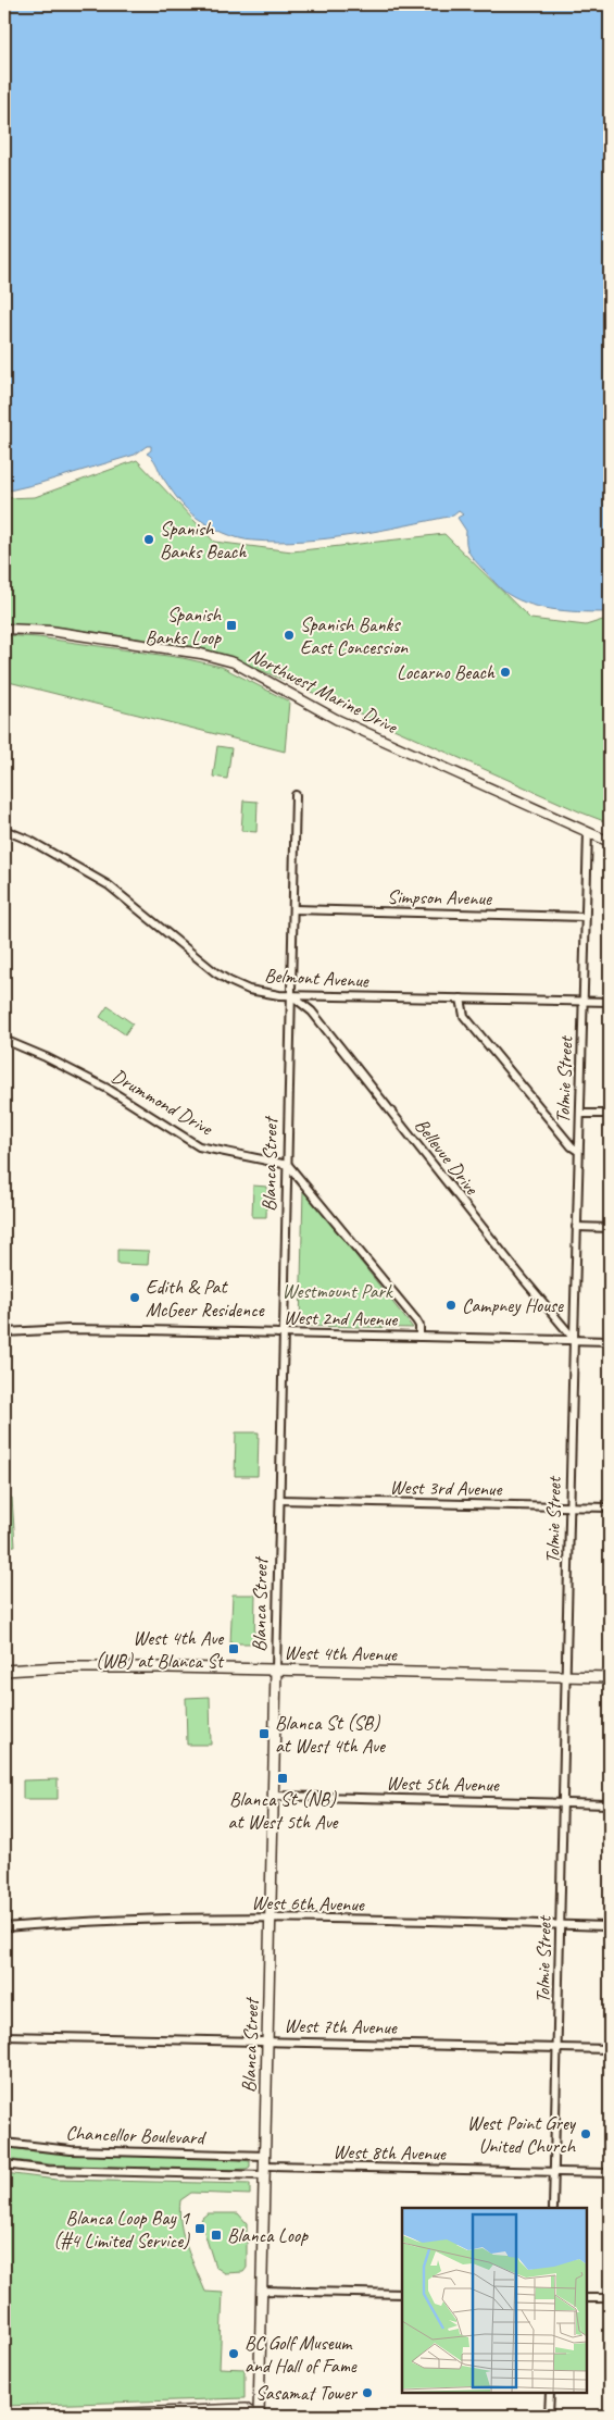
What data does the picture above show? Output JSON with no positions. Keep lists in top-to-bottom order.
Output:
{
  "streets": {
    "main road": ["Blanca Street", "West 4th Avenue"],
    "street": [
      "Northwest Marine Drive",
      "Simpson Avenue",
      "Belmont Avenue",
      "Tolmie Street",
      "Drummond Drive",
      "Bellevue Drive",
      "West 2nd Avenue",
      "West 3rd Avenue",
      "West 5th Avenue",
      "West 6th Avenue",
      "West 7th Avenue",
      "Chancellor Boulevard",
      "West 8th Avenue"
    ]
  },
  "crossings": [
    ["Northwest Marine Drive", "Tolmie Street"],
    ["Simpson Avenue", "Tolmie Street"],
    ["Simpson Avenue", "Blanca Street"],
    ["Belmont Avenue", "Tolmie Street"],
    ["Belmont Avenue", "Bellevue Drive"],
    ["Belmont Avenue", "Blanca Street"],
    ["Tolmie Street", "Bellevue Drive"],
    ["Tolmie Street", "West 2nd Avenue"],
    ["Tolmie Street", "West 3rd Avenue"],
    ["Tolmie Street", "West 4th Avenue"],
    ["Tolmie Street", "West 5th Avenue"],
    ["Tolmie Street", "West 6th Avenue"],
    ["Tolmie Street", "West 7th Avenue"],
    ["Tolmie Street", "West 8th Avenue"],
    ["Drummond Drive", "Blanca Street"],
    ["Bellevue Drive", "Blanca Street"],
    ["Bellevue Drive", "West 2nd Avenue"],
    ["Blanca Street", "West 2nd Avenue"],
    ["Blanca Street", "West 3rd Avenue"],
    ["Blanca Street", "West 4th Avenue"],
    ["Blanca Street", "West 5th Avenue"],
    ["Blanca Street", "West 6th Avenue"],
    ["Blanca Street", "West 7th Avenue"],
    ["Blanca Street", "Chancellor Boulevard"],
    ["Blanca Street", "West 8th Avenue"],
    ["Chancellor Boulevard", "West 8th Avenue"]
  ],
  "parks": ["Westmount Park"],
  "places": {
    "other": [
      "Spanish Banks Beach",
      "Spanish Banks East Concession",
      "Locarno Beach",
      "Edith & Pat McGeer Residence",
      "Campney House",
      "West Point Grey United Church",
      "BC Golf Museum and Hall of Fame",
      "Sasamat Tower"
    ],
    "transit": [
      "Spanish Banks Loop",
      "West 4th Ave (WB) at Blanca St",
      "Blanca St (SB) at West 4th Ave",
      "Blanca St (NB) at West 5th Ave",
      "Blanca Loop Bay 1 (#4 Limited Service)",
      "Blanca Loop"
    ]
  }
}
